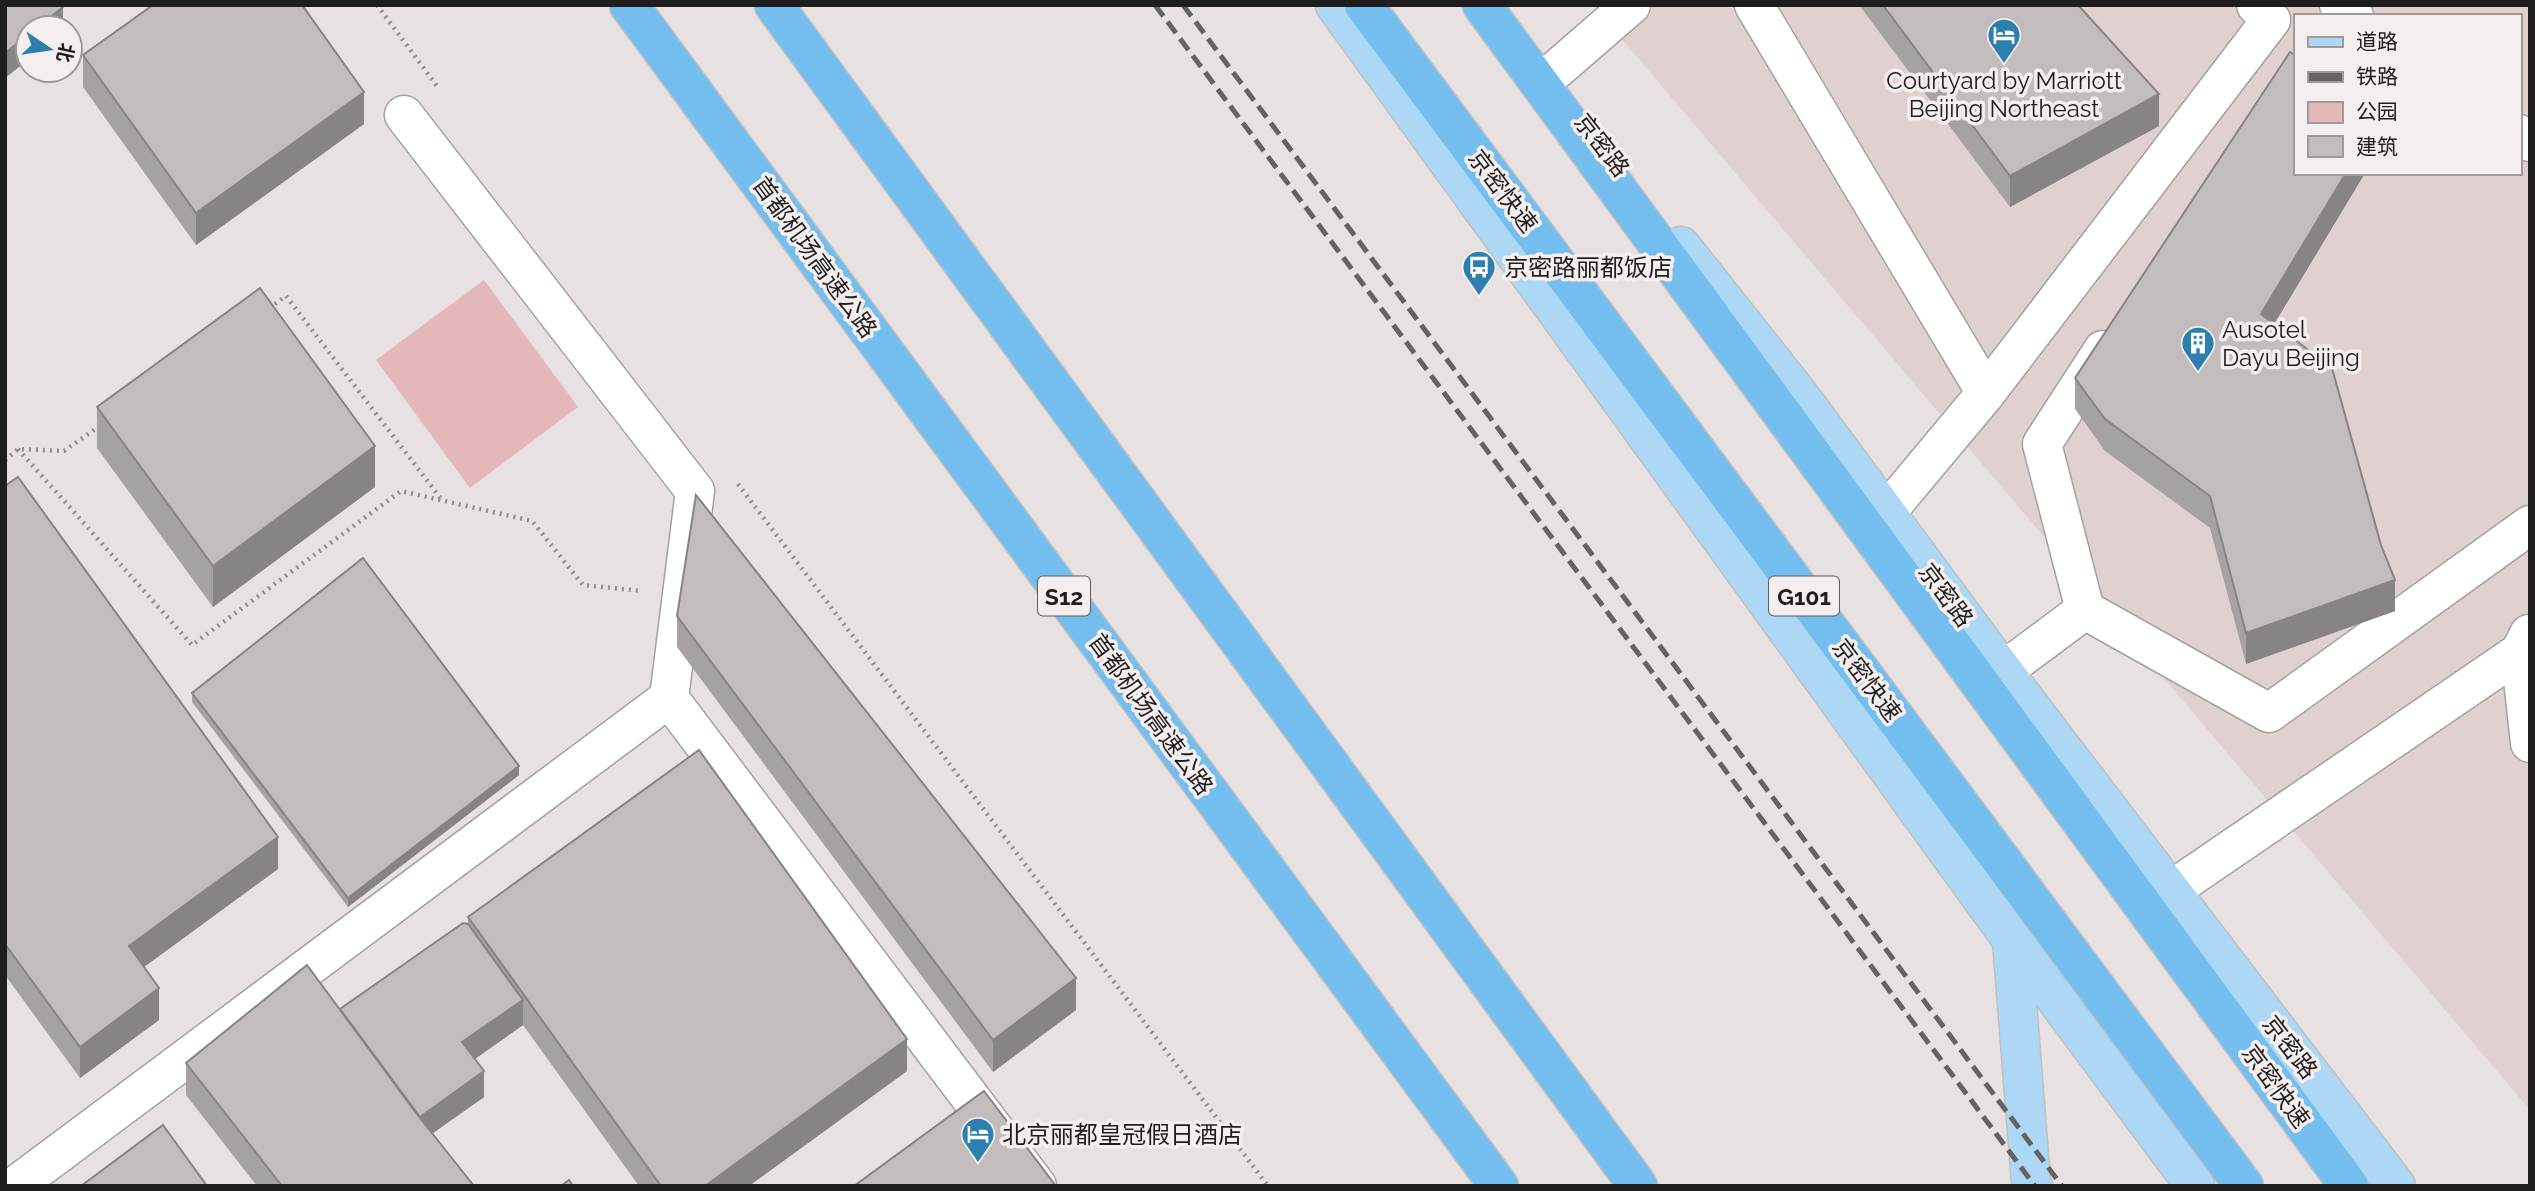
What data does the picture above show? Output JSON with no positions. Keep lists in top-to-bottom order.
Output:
{
  "streets": {
    "highway": [
      "京密快速",
      "首都机场高速公路",
      "S12",
      "G101"
    ],
    "main road": ["京密路"]
  },
  "places": {
    "hotel": ["Courtyard by Marriott Beijing Northeast", "北京丽都皇冠假日酒店"],
    "bus stop": ["京密路丽都饭店"],
    "building": ["Ausotel Dayu Beijing"]
  },
  "legend": [
    "道路",
    "铁路",
    "公园",
    "建筑"
  ],
  "north": "right"
}
